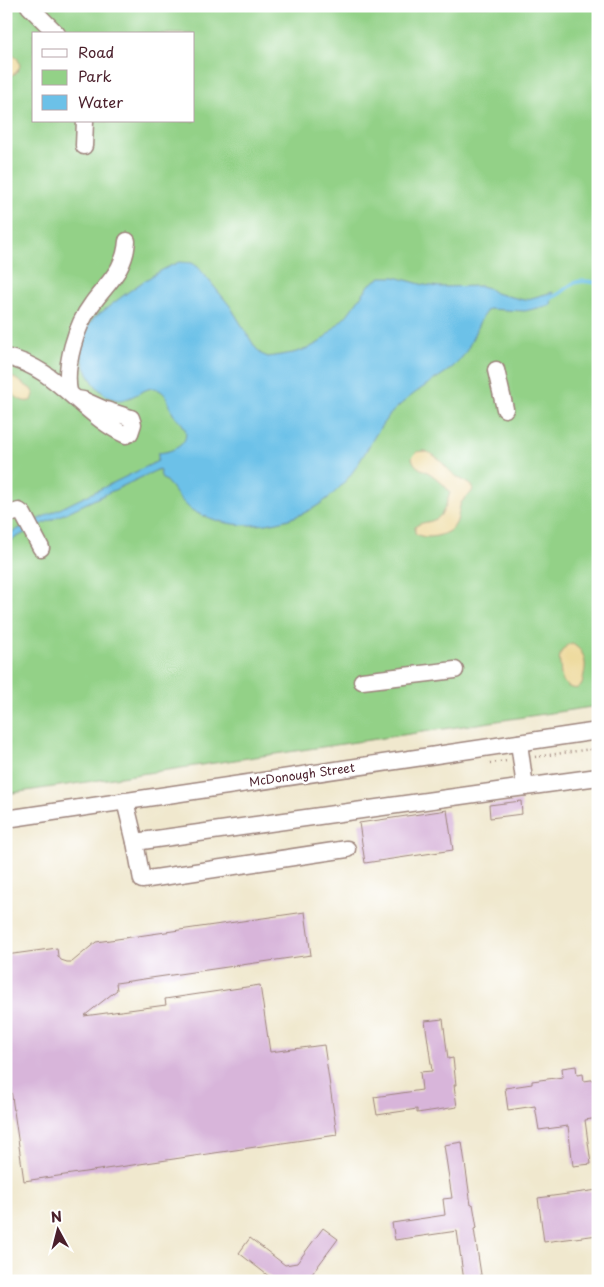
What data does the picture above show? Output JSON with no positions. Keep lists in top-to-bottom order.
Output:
{
  "streets": {
    "street": ["McDonough Street"]
  },
  "legend": ["Road", "Park", "Water"],
  "north": "top"
}
